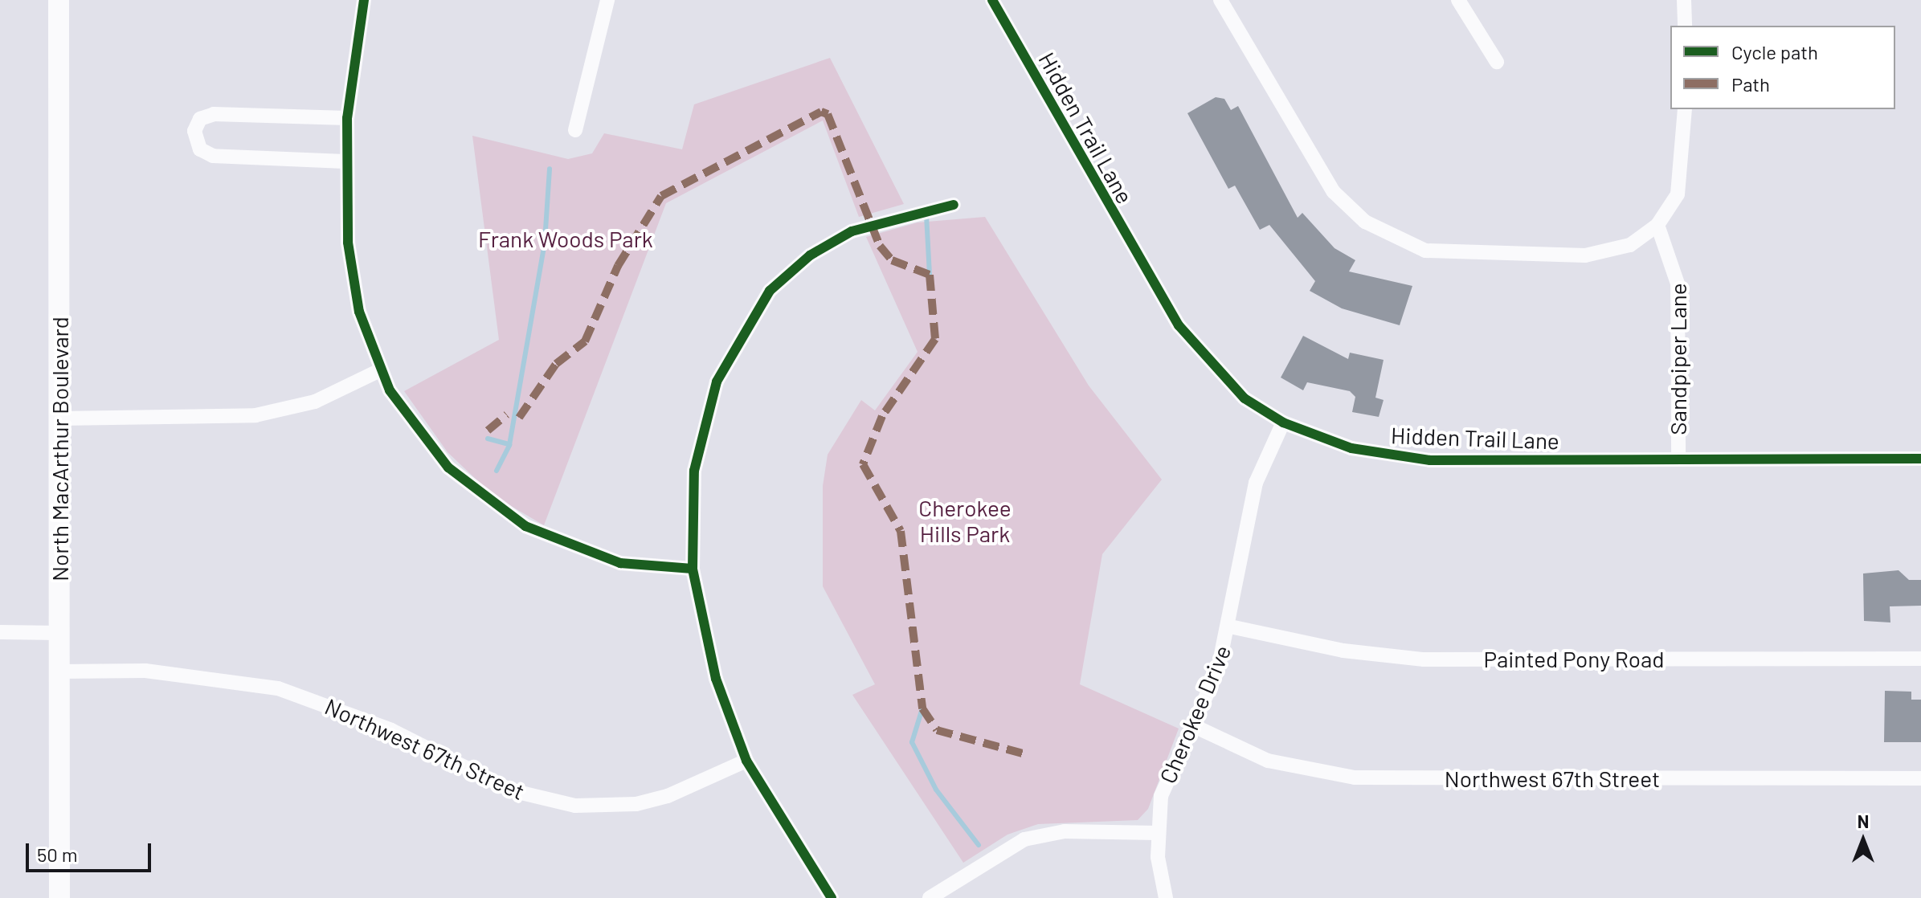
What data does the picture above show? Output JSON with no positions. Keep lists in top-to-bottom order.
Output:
{
  "streets": {
    "main road": ["North MacArthur Boulevard"],
    "street": [
      "Hidden Trail Lane",
      "Sandpiper Lane",
      "Painted Pony Road",
      "Cherokee Drive",
      "Northwest 67th Street"
    ]
  },
  "crossings": [
    ["Hidden Trail Lane", "Sandpiper Lane"],
    ["Hidden Trail Lane", "Cherokee Drive"],
    ["North MacArthur Boulevard", "Northwest 67th Street"],
    ["Painted Pony Road", "Cherokee Drive"],
    ["Cherokee Drive", "Northwest 67th Street"]
  ],
  "parks": ["Frank Woods Park", "Cherokee Hills Park"],
  "legend": ["Cycle path", "Path"],
  "scale_bar": "50 m",
  "north": "top"
}
